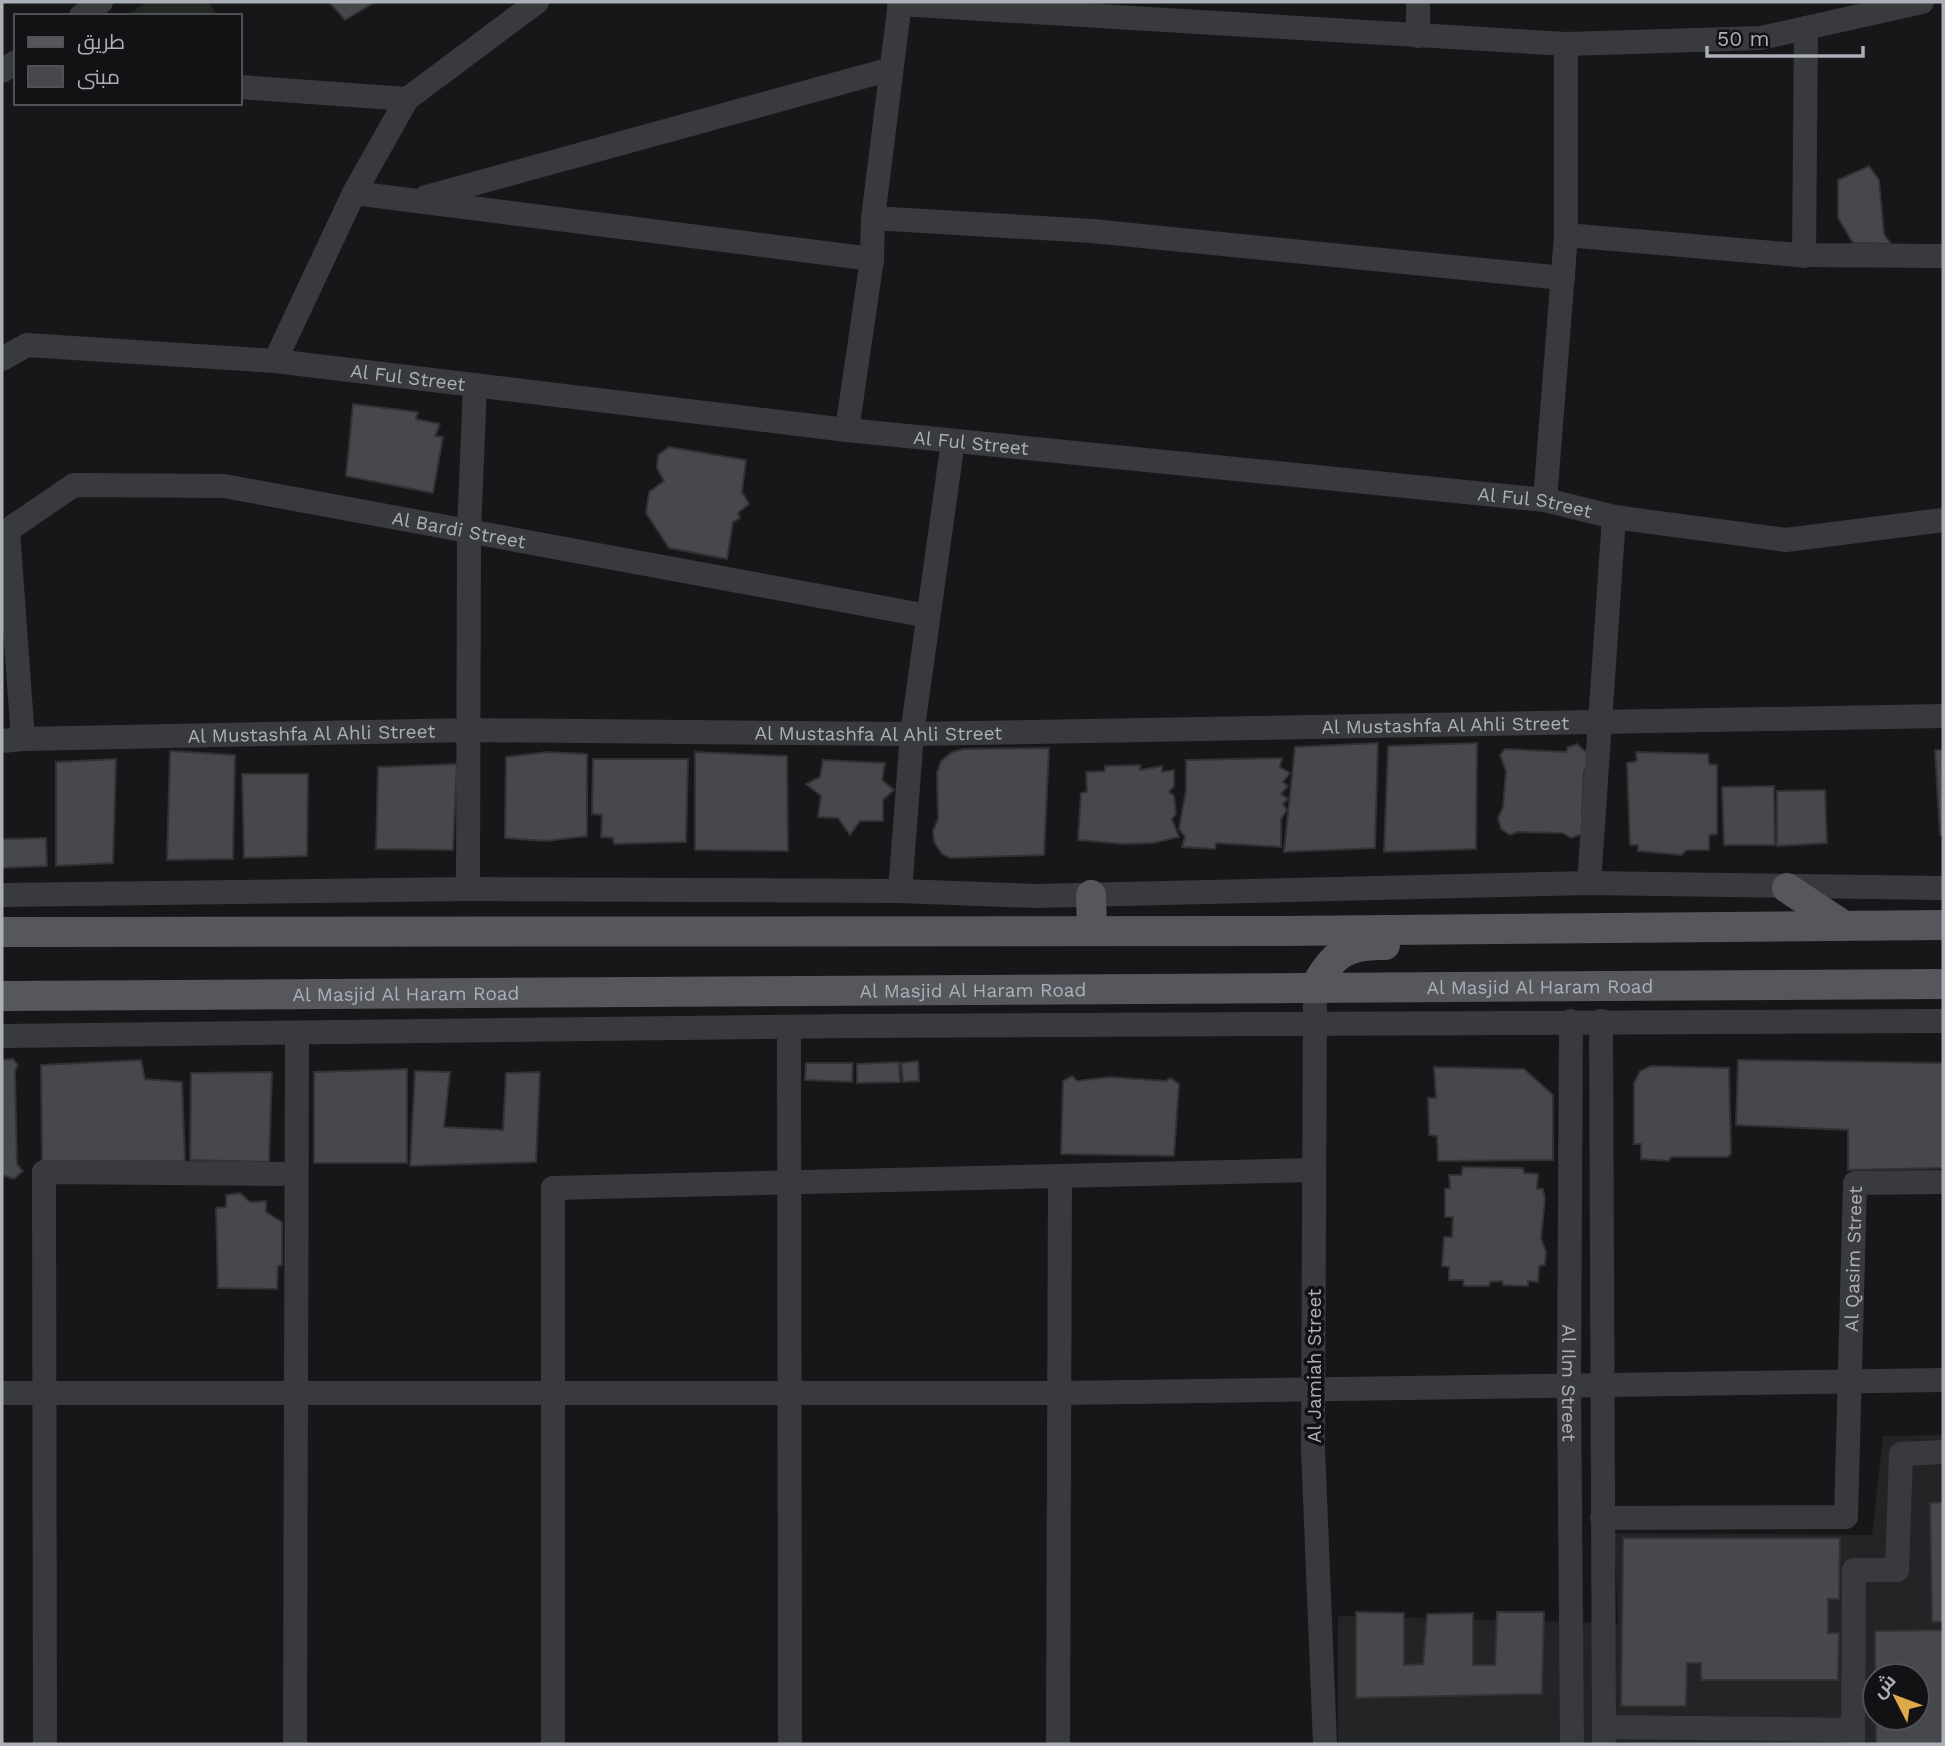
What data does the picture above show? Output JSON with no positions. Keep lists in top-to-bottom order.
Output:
{
  "streets": {
    "main road": ["Al Masjid Al Haram Road"],
    "street": [
      "Al Ful Street",
      "Al Bardi Street",
      "Al Mustashfa Al Ahli Street",
      "Al Qasim Street",
      "Al Jamiah Street",
      "Al Ilm Street"
    ]
  },
  "crossings": [
    ["Al Bardi Street", "Al Mustashfa Al Ahli Street"],
    ["Al Masjid Al Haram Road", "Al Jamiah Street"]
  ],
  "legend": ["طريق", "مبنى"],
  "scale_bar": "50 m",
  "north": "top left"
}
